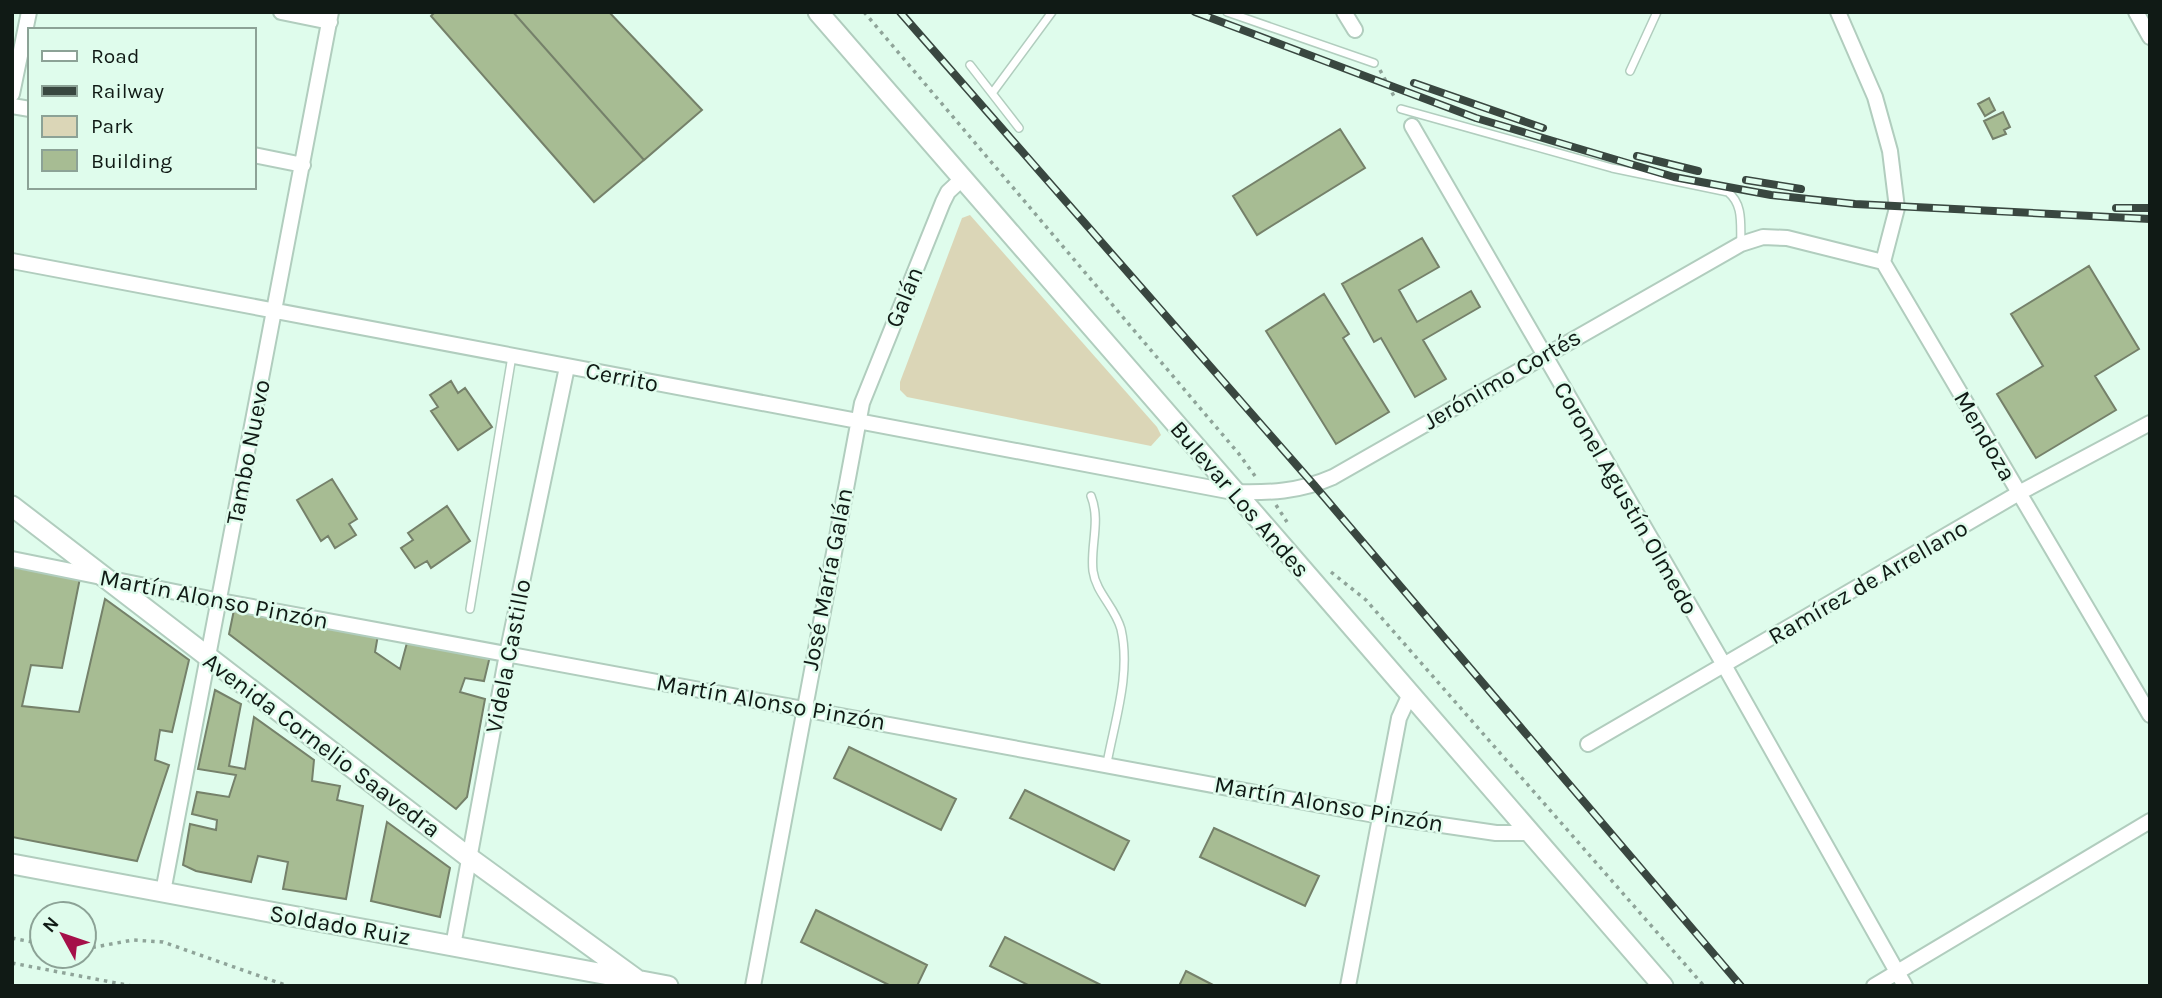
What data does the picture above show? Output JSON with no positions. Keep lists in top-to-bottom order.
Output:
{
  "streets": {
    "main road": ["Bulevar Los Andes", "Avenida Cornelio Saavedra", "Soldado Ruiz"],
    "street": [
      "Galán",
      "Cerrito",
      "Jerónimo Cortés",
      "Mendoza",
      "Tambo Nuevo",
      "Coronel Agustín Olmedo",
      "José María Galán",
      "Ramírez de Arrellano",
      "Martín Alonso Pinzón",
      "Videla Castillo"
    ]
  },
  "crossings": [
    ["Galán", "Cerrito"],
    ["Galán", "Bulevar Los Andes"],
    ["Galán", "José María Galán"],
    ["Cerrito", "Jerónimo Cortés"],
    ["Cerrito", "Tambo Nuevo"],
    ["Cerrito", "Bulevar Los Andes"],
    ["Cerrito", "José María Galán"],
    ["Cerrito", "Videla Castillo"],
    ["Jerónimo Cortés", "Mendoza"],
    ["Jerónimo Cortés", "Coronel Agustín Olmedo"],
    ["Jerónimo Cortés", "Bulevar Los Andes"],
    ["Mendoza", "Ramírez de Arrellano"],
    ["Tambo Nuevo", "Martín Alonso Pinzón"],
    ["Tambo Nuevo", "Avenida Cornelio Saavedra"],
    ["Tambo Nuevo", "Soldado Ruiz"],
    ["Coronel Agustín Olmedo", "Ramírez de Arrellano"],
    ["Bulevar Los Andes", "Martín Alonso Pinzón"],
    ["José María Galán", "Martín Alonso Pinzón"],
    ["Martín Alonso Pinzón", "Videla Castillo"],
    ["Martín Alonso Pinzón", "Avenida Cornelio Saavedra"],
    ["Videla Castillo", "Avenida Cornelio Saavedra"],
    ["Videla Castillo", "Soldado Ruiz"],
    ["Avenida Cornelio Saavedra", "Soldado Ruiz"]
  ],
  "legend": [
    "Road",
    "Railway",
    "Park",
    "Building"
  ],
  "north": "top left"
}
